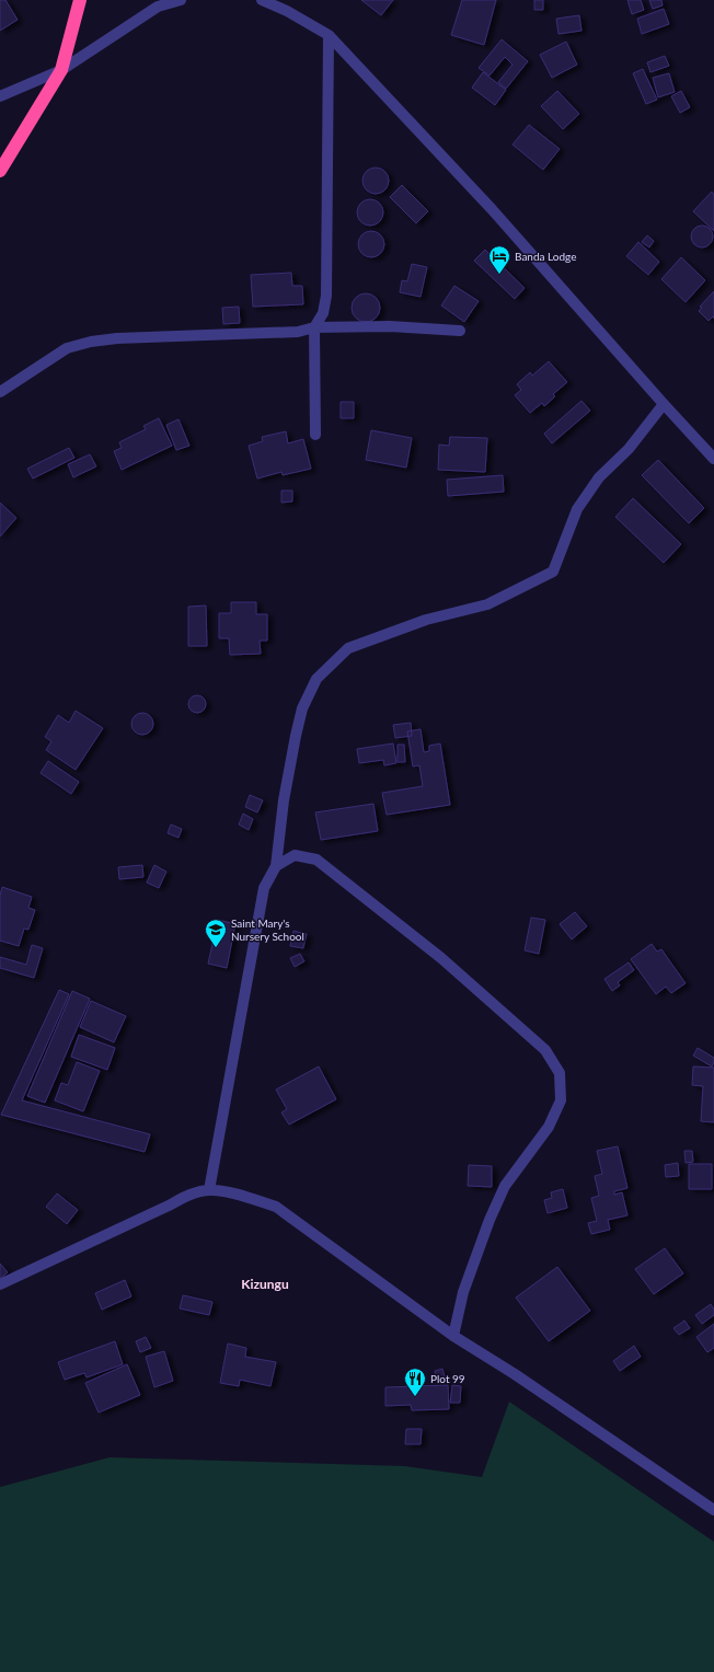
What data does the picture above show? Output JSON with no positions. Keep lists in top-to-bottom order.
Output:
{
  "districts": ["Kizungu"],
  "places": {
    "hotel": ["Banda Lodge"],
    "school or university": ["Saint Mary's Nursery School"],
    "restaurant": ["Plot 99"]
  }
}
